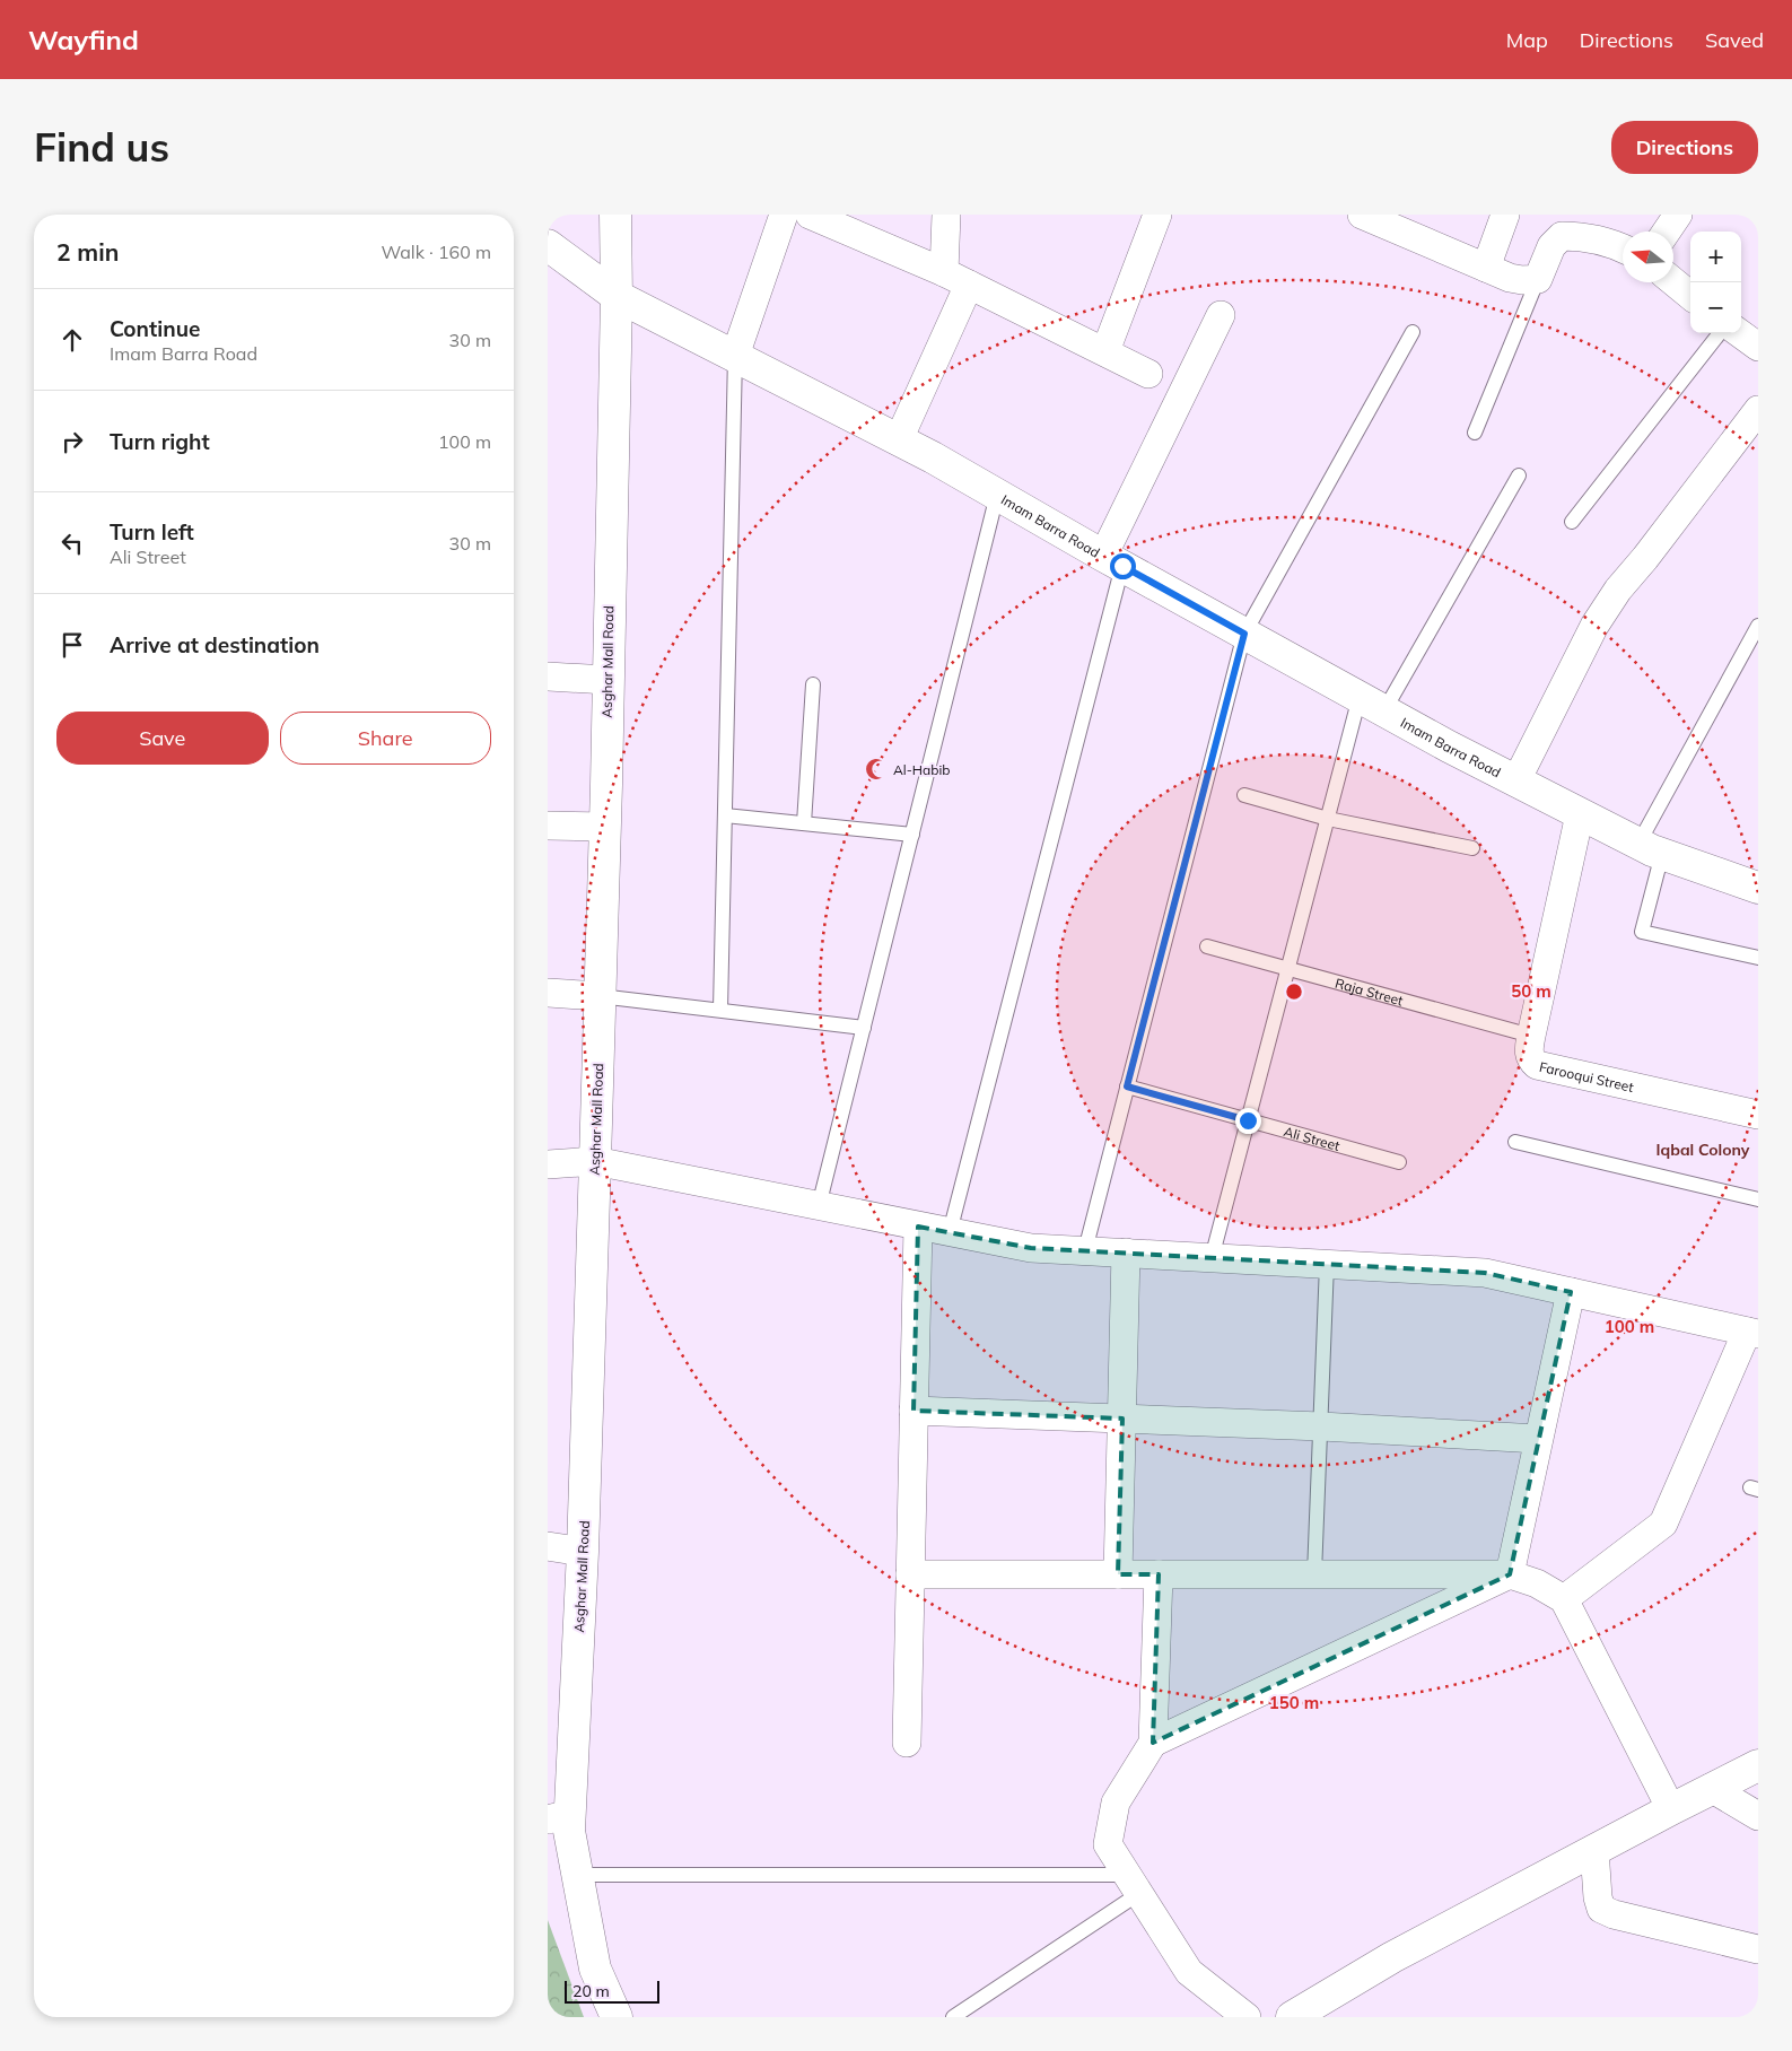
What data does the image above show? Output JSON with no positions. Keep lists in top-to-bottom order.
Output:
{
  "streets": {
    "street": ["Imam Barra Road", "Asghar Mall Road", "Farooqui Street"],
    "lane": ["Raja Street", "Ali Street"]
  },
  "crossings": [
    ["Imam Barra Road", "Asghar Mall Road"],
    ["Imam Barra Road", "Farooqui Street"],
    ["Raja Street", "Farooqui Street"]
  ],
  "districts": ["Iqbal Colony"],
  "places": {
    "mosque": ["Al-Habib"]
  },
  "scale_bar": "20 m",
  "north": "left",
  "page": {
    "header": "Wayfind",
    "nav": ["Map", "Directions", "Saved"],
    "buttons": [
      "Directions",
      ["Save", "Share"]
    ],
    "title": "Find us",
    "heading": ["2 min", "Walk · 160 m"],
    "map_buttons": ["+", "−"],
    "list": [
      ["Continue", "Imam Barra Road", "30 m"],
      ["Turn right", "100 m"],
      ["Turn left", "Ali Street", "30 m"],
      "Arrive at destination"
    ],
    "scale": "20 m"
  },
  "rings": ["50 m", "100 m", "150 m"]
}
